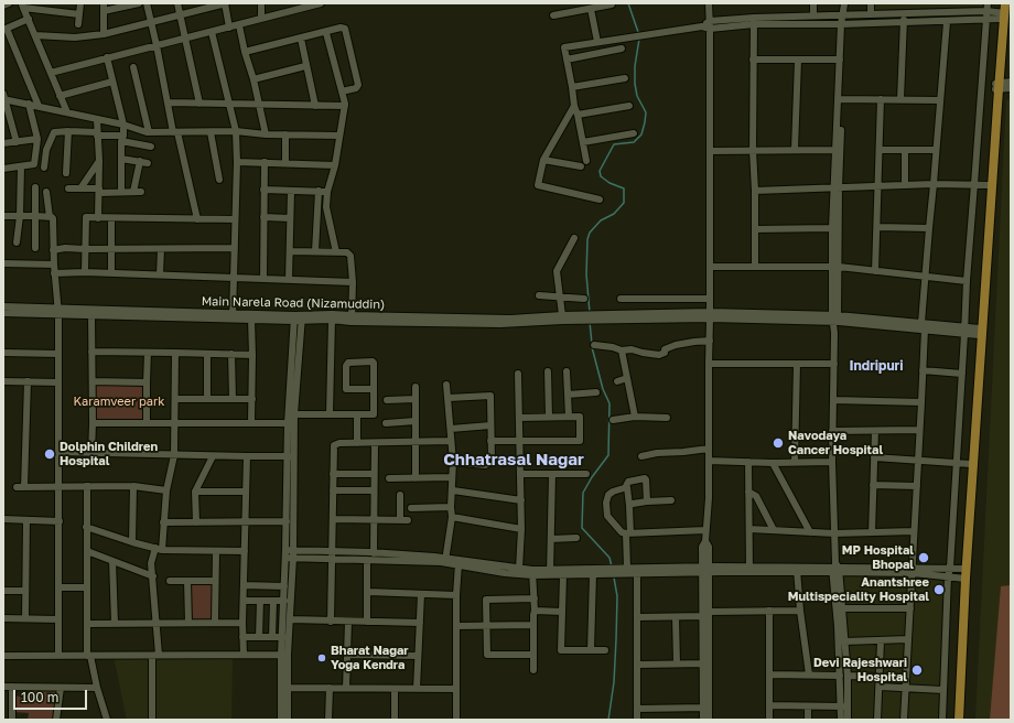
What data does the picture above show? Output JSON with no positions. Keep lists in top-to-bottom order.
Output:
{
  "streets": {
    "street": ["Main Narela Road (Nizamuddin)"]
  },
  "districts": ["Indripuri", "Chhatrasal Nagar"],
  "parks": ["Karamveer park"],
  "places": [
    "Navodaya Cancer Hospital",
    "Dolphin Children Hospital",
    "MP Hospital Bhopal",
    "Anantshree Multispeciality Hospital",
    "Bharat Nagar Yoga Kendra",
    "Devi Rajeshwari Hospital"
  ],
  "scale_bar": "100 m"
}
